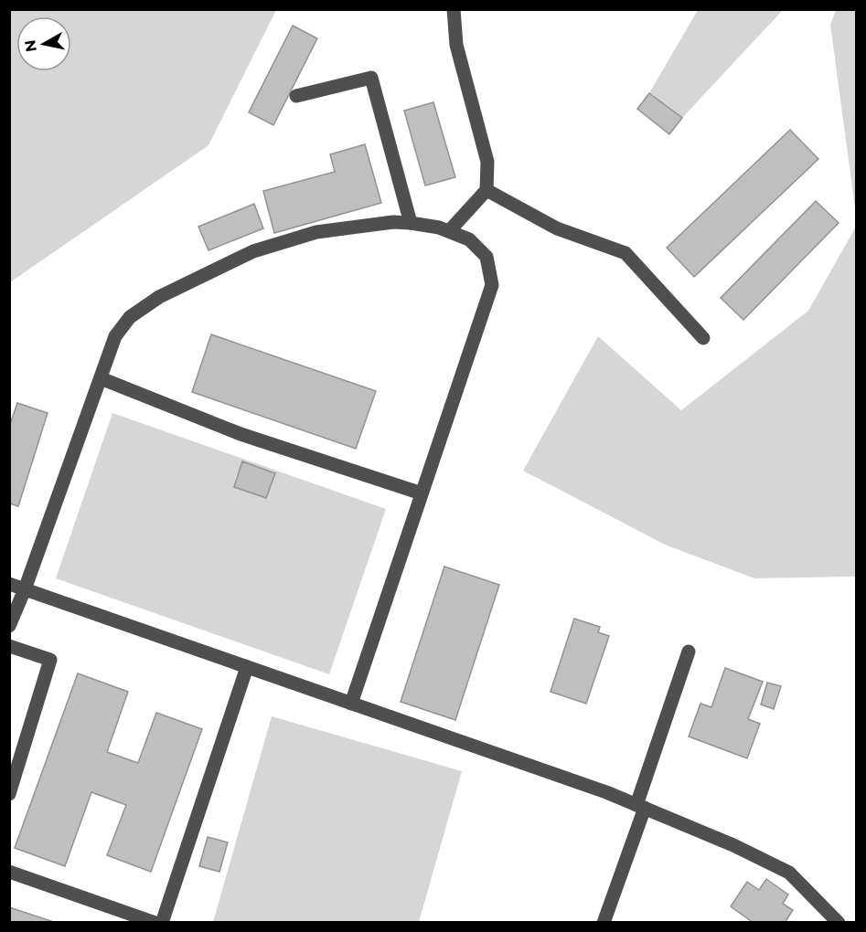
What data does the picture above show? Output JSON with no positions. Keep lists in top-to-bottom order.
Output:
{
  "north": "left"
}
